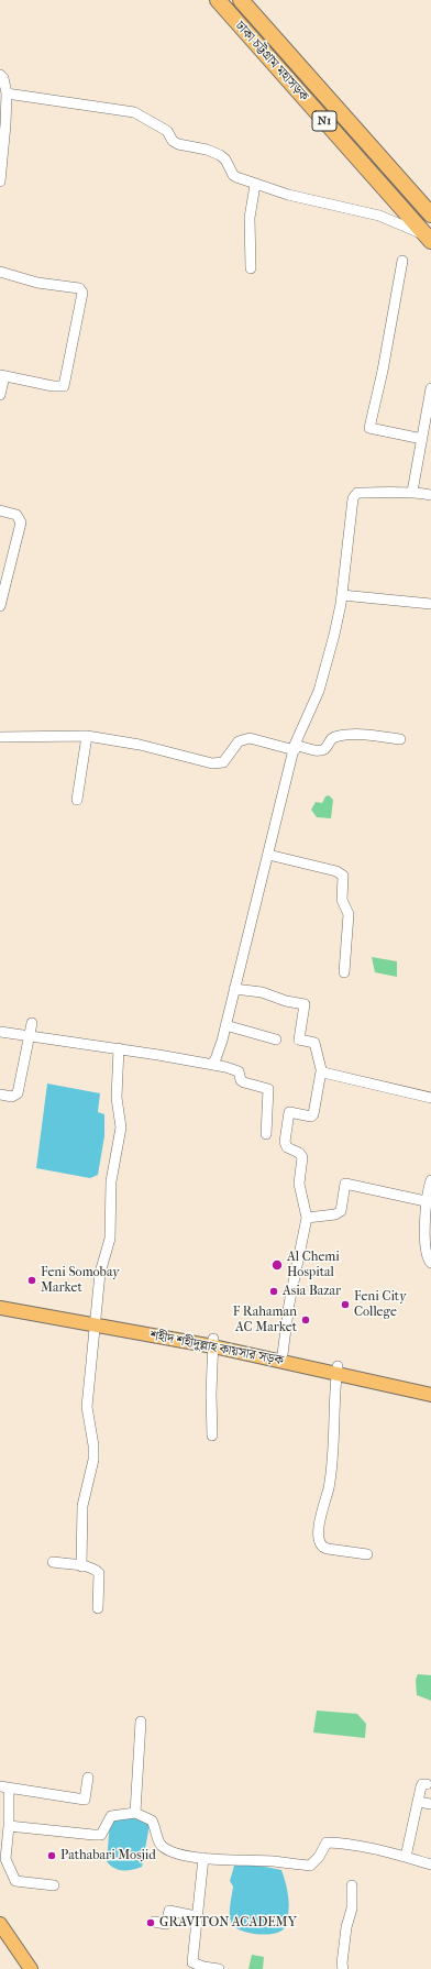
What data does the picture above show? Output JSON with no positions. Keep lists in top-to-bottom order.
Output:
{
  "streets": {
    "highway": ["ঢাকা-চট্টগ্রাম মহাসড়ক", "N1"],
    "main road": ["শহীদ শহীদুল্লাহ কায়সার সড়ক"]
  },
  "places": [
    "Al Chemi Hospital",
    "Feni Somobay Market",
    "Asia Bazar",
    "Feni City College",
    "F Rahaman AC Market",
    "Pathabari Mosjid",
    "GRAVITON ACADEMY"
  ]
}
